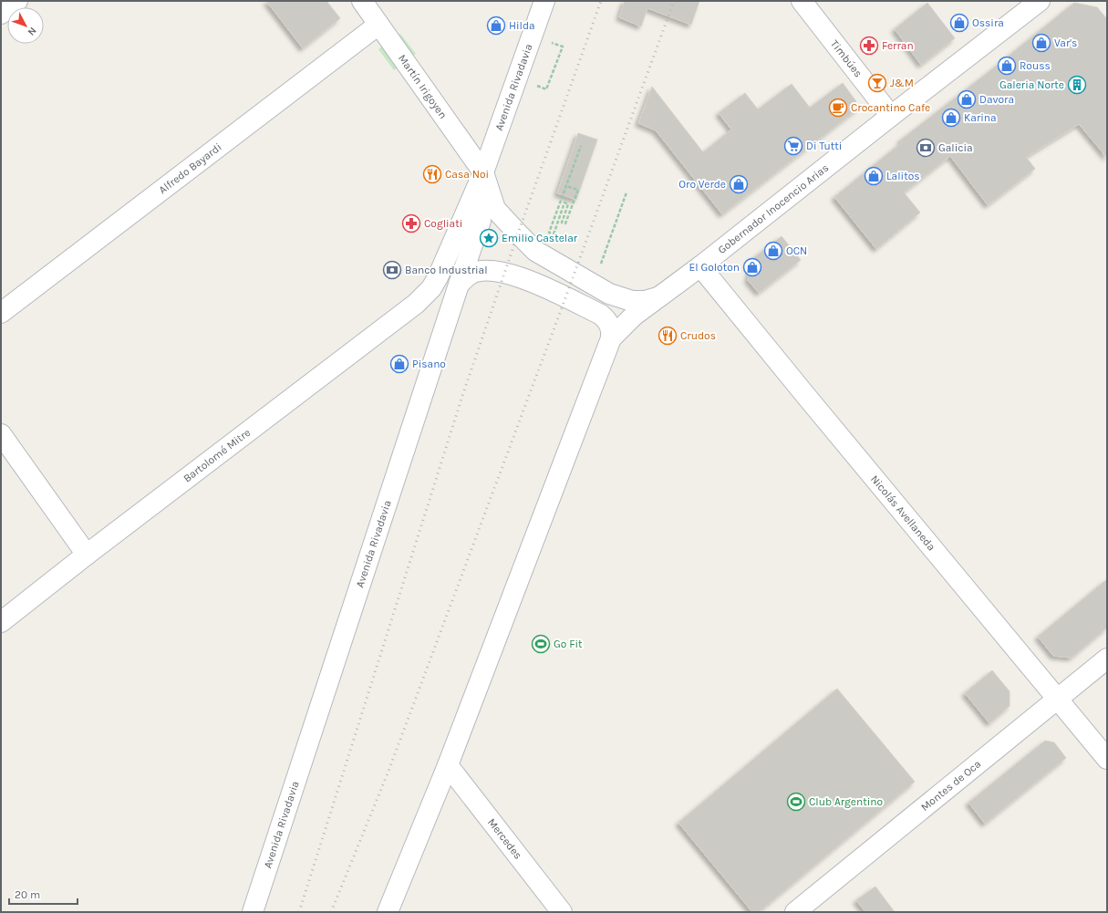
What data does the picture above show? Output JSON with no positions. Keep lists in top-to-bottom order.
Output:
{
  "streets": {
    "street": [
      "Timbúes",
      "Martín Irigoyen",
      "Avenida Rivadavia",
      "Alfredo Bayardi",
      "Gobernador Inocencio Arias",
      "Bartolomé Mitre",
      "Nicolás Avellaneda",
      "Montes de Oca",
      "Mercedes"
    ]
  },
  "crossings": [
    ["Timbúes", "Gobernador Inocencio Arias"],
    ["Martín Irigoyen", "Avenida Rivadavia"],
    ["Martín Irigoyen", "Alfredo Bayardi"],
    ["Martín Irigoyen", "Gobernador Inocencio Arias"],
    ["Avenida Rivadavia", "Bartolomé Mitre"],
    ["Gobernador Inocencio Arias", "Nicolás Avellaneda"],
    ["Nicolás Avellaneda", "Montes de Oca"]
  ],
  "places": {
    "shop": [
      "Ossira",
      "Hilda",
      "Var's",
      "Rouss",
      "Davora",
      "Karina",
      "Lalitos",
      "Oro Verde",
      "OCN",
      "El Goloton",
      "Pisano"
    ],
    "pharmacy": ["Ferran", "Cogliati"],
    "bar": ["J&M"],
    "building": ["Galeria Norte"],
    "cafe": ["Crocantino Cafe"],
    "supermarket": ["Di Tutti"],
    "bank": ["Galicia", "Banco Industrial"],
    "restaurant": ["Casa Noi", "Crudos"],
    "place": ["Emilio Castelar"],
    "sports": ["Go Fit", "Club Argentino"]
  },
  "scale_bar": "20 m",
  "north": "bottom right"
}
